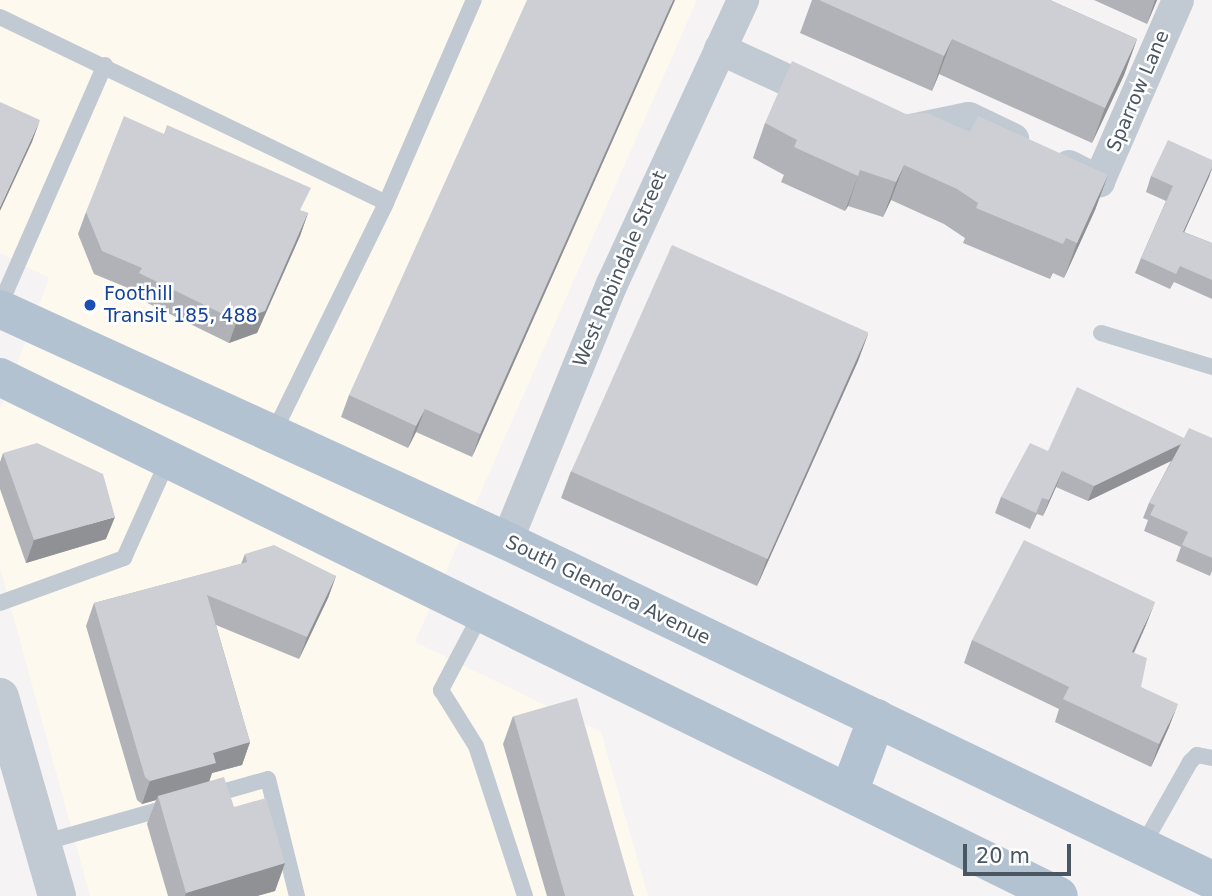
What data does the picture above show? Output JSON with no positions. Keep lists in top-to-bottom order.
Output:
{
  "streets": {
    "main road": ["South Glendora Avenue"],
    "street": ["Sparrow Lane", "West Robindale Street"]
  },
  "crossings": [
    ["Sparrow Lane", "West Robindale Street"],
    ["West Robindale Street", "South Glendora Avenue"]
  ],
  "places": ["Foothill Transit 185, 488"],
  "scale_bar": "20 m"
}
